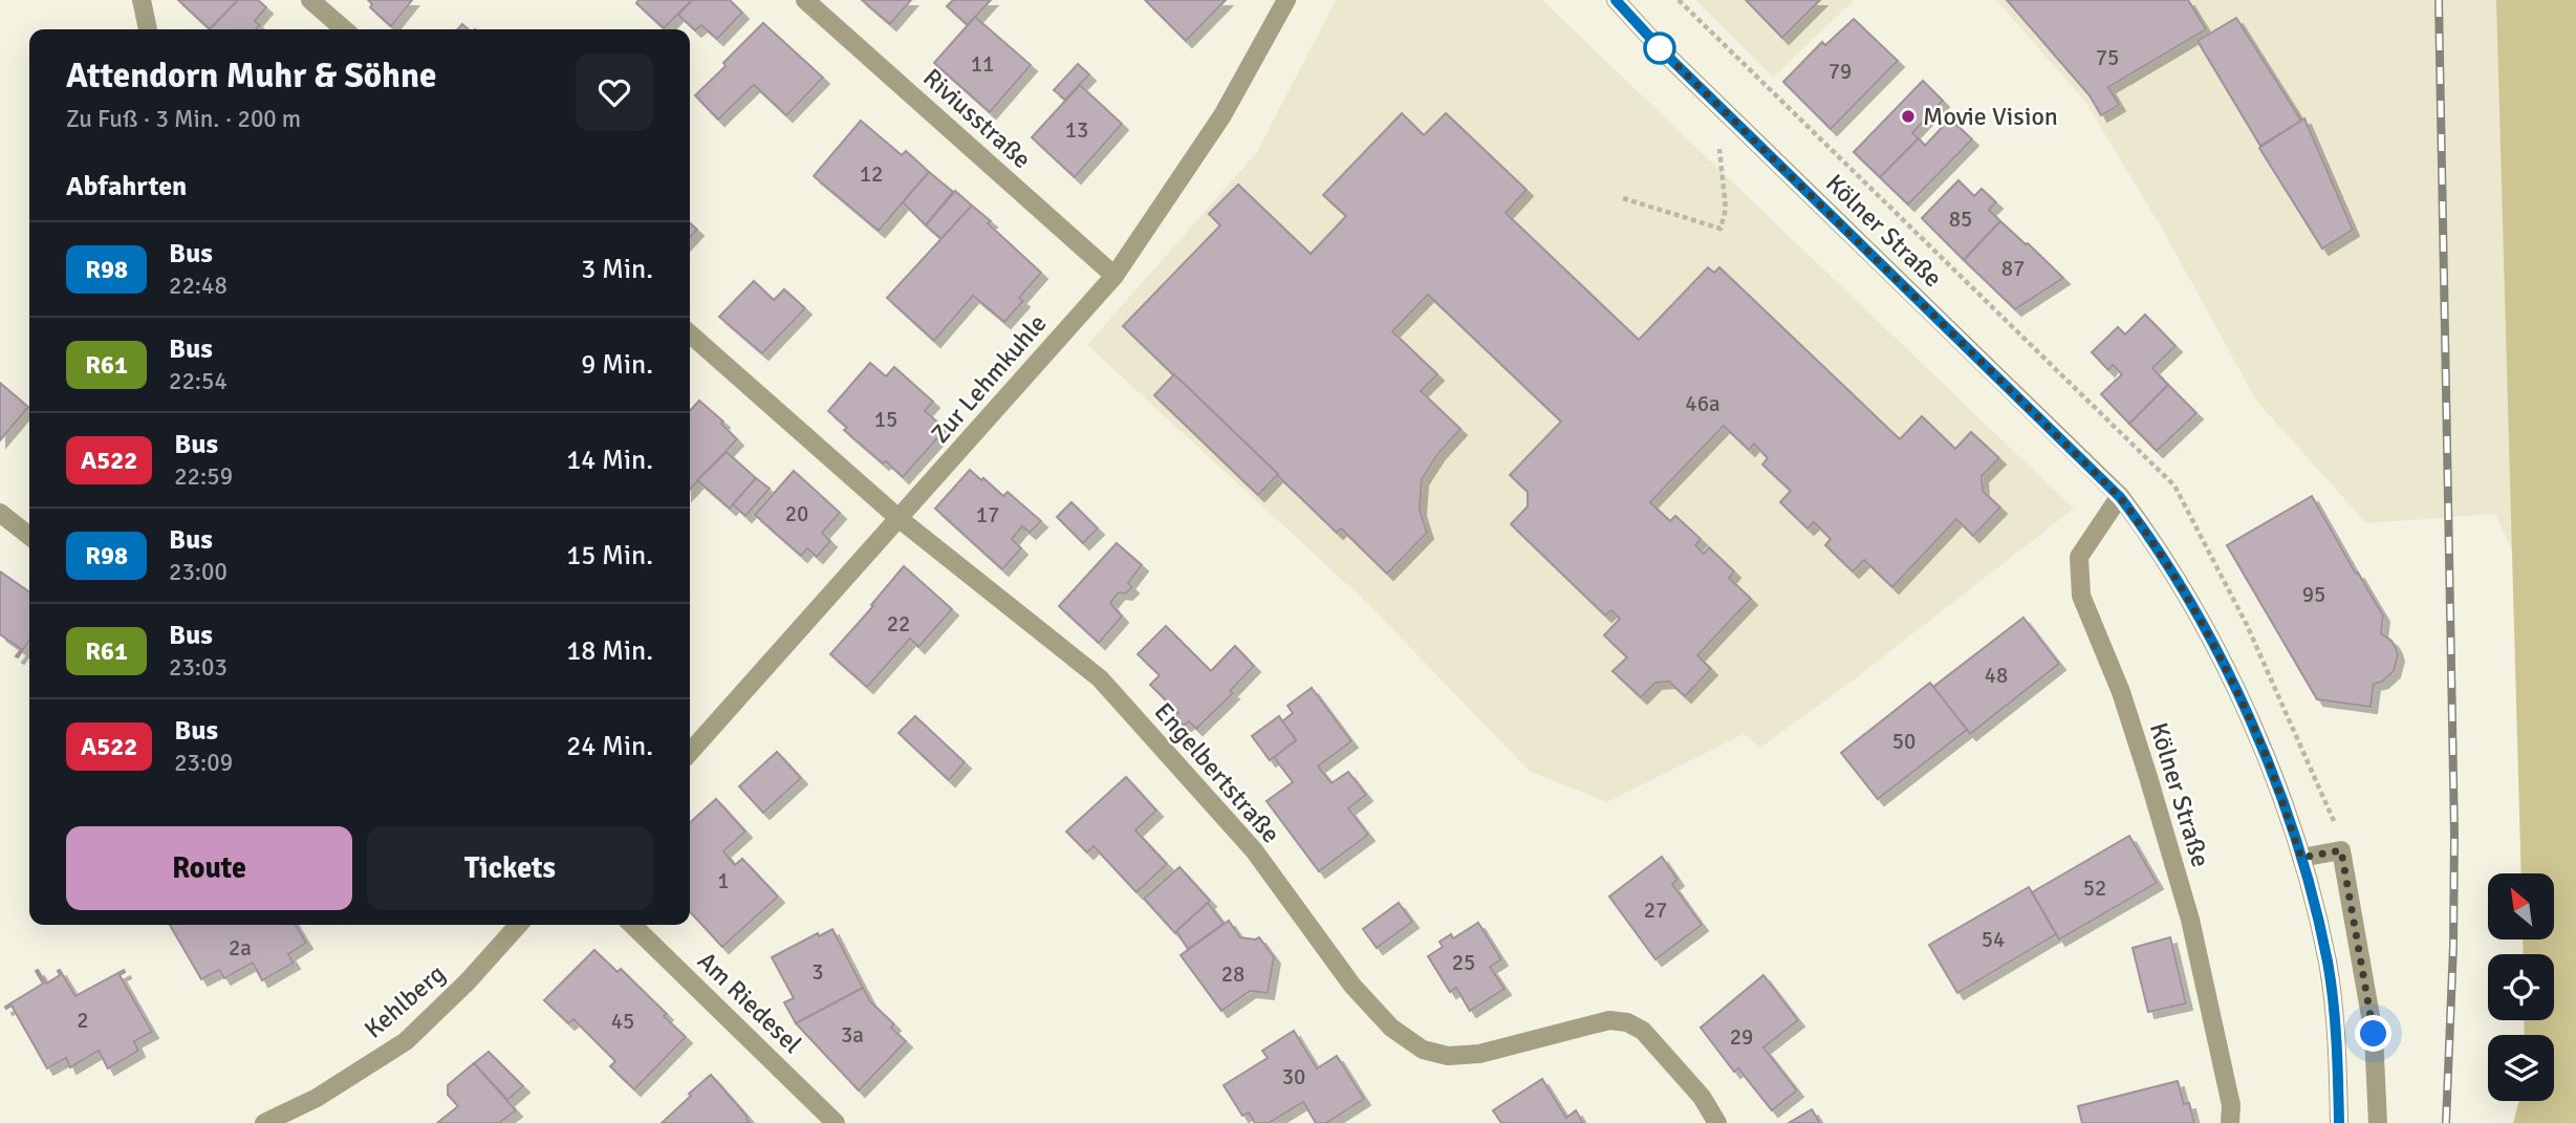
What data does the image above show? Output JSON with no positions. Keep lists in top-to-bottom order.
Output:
{
  "streets": {
    "street": [
      "Riviusstraße",
      "Kölner Straße",
      "Zur Lehmkuhle",
      "Engelbertstraße",
      "Kehlberg",
      "Am Riedesel"
    ]
  },
  "crossings": [
    ["Riviusstraße", "Zur Lehmkuhle"],
    ["Zur Lehmkuhle", "Engelbertstraße"]
  ],
  "places": ["Movie Vision"],
  "lines": ["bus line R98"],
  "house_numbers": [
    "75",
    "11",
    "79",
    "13",
    "12",
    "85",
    "87",
    "46a",
    "15",
    "20",
    "17",
    "95",
    "22",
    "48",
    "50",
    "1",
    "52",
    "27",
    "54",
    "2a",
    "25",
    "3",
    "28",
    "2",
    "45",
    "3a",
    "29",
    "30"
  ],
  "north": "top left",
  "page": {
    "heading": [
      ["Attendorn Muhr & Söhne", "Zu Fuß · 3 Min. · 200 m"],
      "Abfahrten"
    ],
    "list": [
      {
        "mark": "R98",
        "name": "Bus",
        "note": "22:48",
        "value": "3 Min."
      },
      {
        "mark": "R61",
        "name": "Bus",
        "note": "22:54",
        "value": "9 Min."
      },
      {
        "mark": "A522",
        "name": "Bus",
        "note": "22:59",
        "value": "14 Min."
      },
      {
        "mark": "R98",
        "name": "Bus",
        "note": "23:00",
        "value": "15 Min."
      },
      {
        "mark": "R61",
        "name": "Bus",
        "note": "23:03",
        "value": "18 Min."
      },
      {
        "mark": "A522",
        "name": "Bus",
        "note": "23:09",
        "value": "24 Min."
      }
    ],
    "buttons": ["Route", "Tickets"]
  }
}
